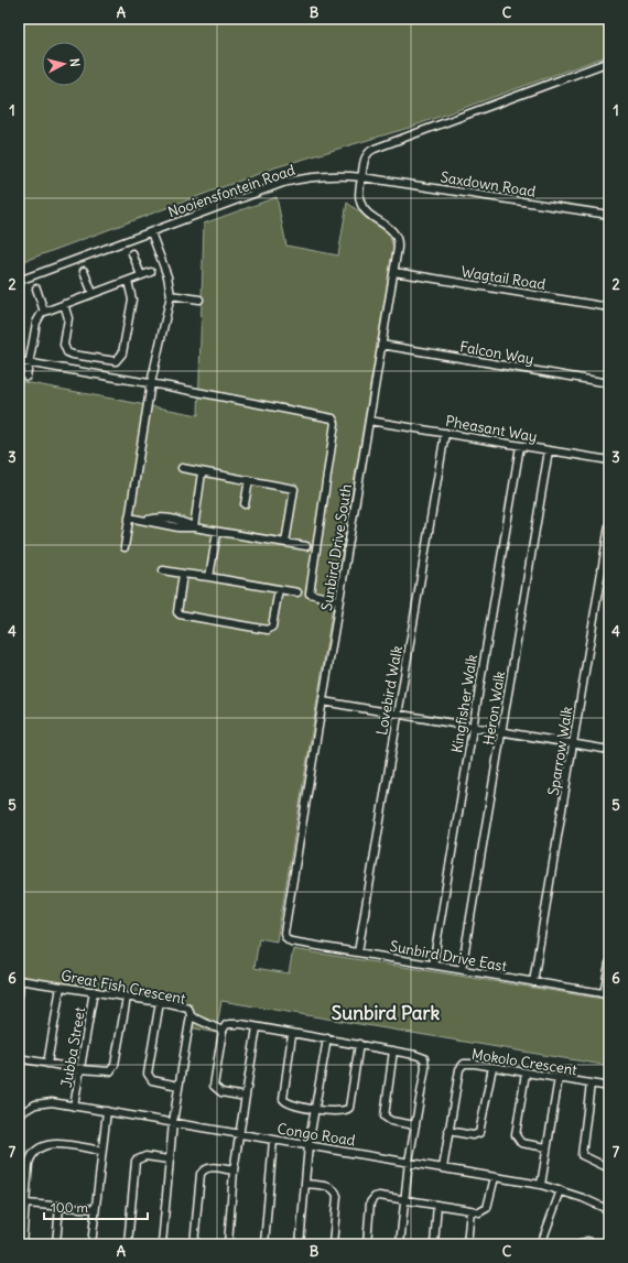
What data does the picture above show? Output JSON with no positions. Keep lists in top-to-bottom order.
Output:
{
  "streets": {
    "street": [
      "Saxdown Road",
      "Nooiensfontein Road",
      "Wagtail Road",
      "Falcon Way",
      "Pheasant Way",
      "Sunbird Drive South",
      "Lovebird Walk",
      "Kingfisher Walk",
      "Heron Walk",
      "Sparrow Walk",
      "Sunbird Drive East",
      "Great Fish Crescent",
      "Jubba Street",
      "Mokolo Crescent",
      "Congo Road"
    ]
  },
  "crossings": [
    ["Saxdown Road", "Nooiensfontein Road"],
    ["Saxdown Road", "Sunbird Drive South"],
    ["Nooiensfontein Road", "Sunbird Drive South"],
    ["Wagtail Road", "Sunbird Drive South"],
    ["Falcon Way", "Sunbird Drive South"],
    ["Pheasant Way", "Sunbird Drive South"],
    ["Pheasant Way", "Lovebird Walk"],
    ["Pheasant Way", "Kingfisher Walk"],
    ["Pheasant Way", "Heron Walk"],
    ["Sunbird Drive South", "Sunbird Drive East"],
    ["Lovebird Walk", "Sunbird Drive East"],
    ["Kingfisher Walk", "Sunbird Drive East"],
    ["Heron Walk", "Sunbird Drive East"],
    ["Sparrow Walk", "Sunbird Drive East"],
    ["Great Fish Crescent", "Jubba Street"],
    ["Great Fish Crescent", "Congo Road"],
    ["Jubba Street", "Congo Road"],
    ["Mokolo Crescent", "Congo Road"]
  ],
  "districts": ["Sunbird Park"],
  "scale_bar": "100 m",
  "north": "right",
  "grid": {
    "columns": ["A", "B", "C"],
    "rows": [
      "1",
      "2",
      "3",
      "4",
      "5",
      "6",
      "7"
    ]
  }
}
